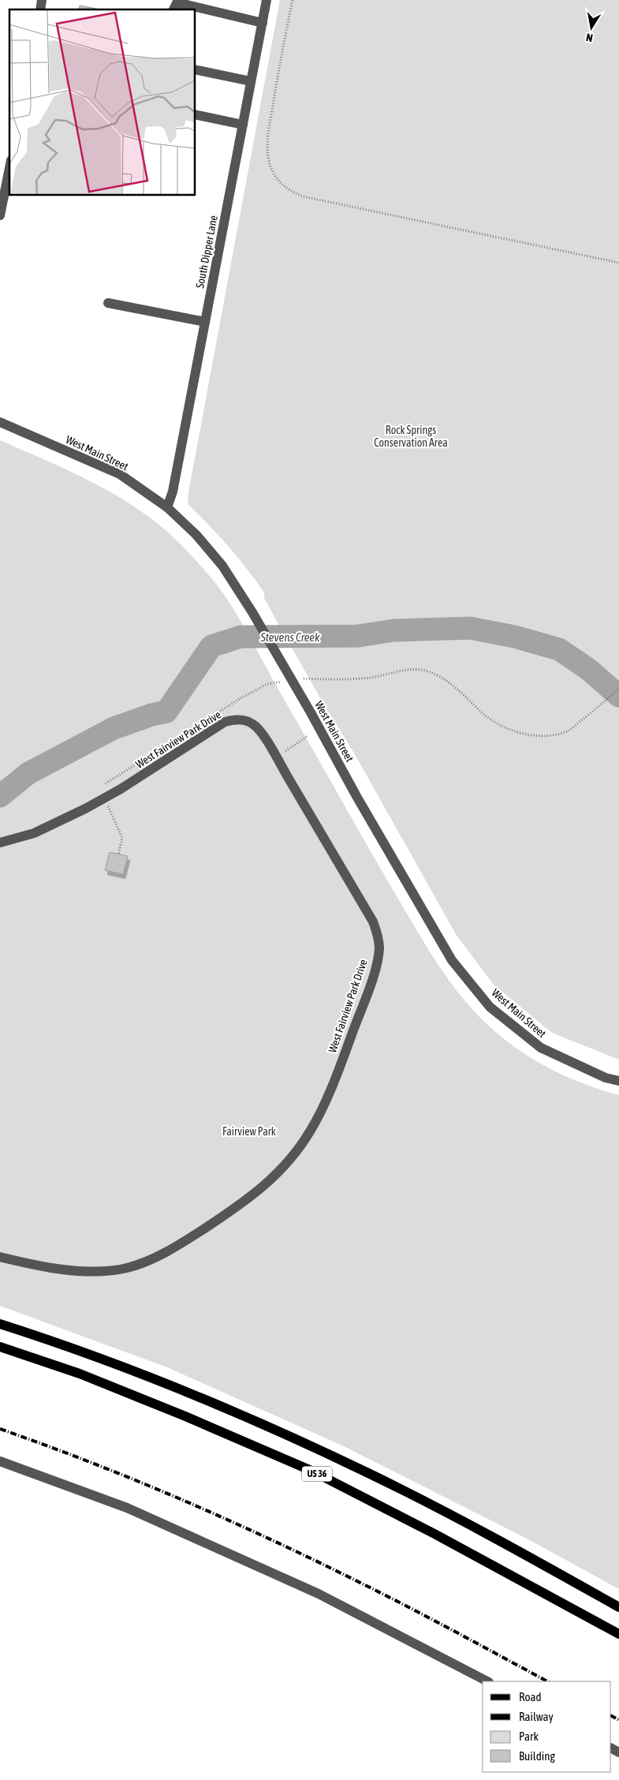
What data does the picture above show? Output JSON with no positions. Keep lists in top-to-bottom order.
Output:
{
  "streets": {
    "main road": ["US 36"],
    "street": ["South Dipper Lane", "West Main Street", "West Fairview Park Drive"]
  },
  "crossings": [
    ["South Dipper Lane", "West Main Street"]
  ],
  "water": ["Stevens Creek"],
  "parks": ["Rock Springs Conservation Area", "Fairview Park"],
  "legend": [
    "Road",
    "Railway",
    "Park",
    "Building"
  ],
  "north": "bottom"
}
